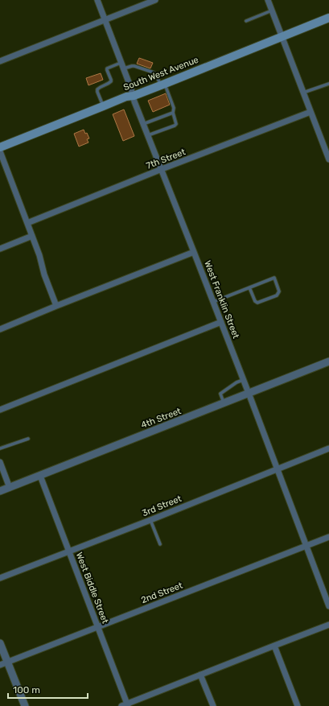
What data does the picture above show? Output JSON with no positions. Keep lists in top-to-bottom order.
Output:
{
  "streets": {
    "main road": ["South West Avenue"],
    "street": [
      "7th Street",
      "West Franklin Street",
      "4th Street",
      "3rd Street",
      "West Biddle Street",
      "2nd Street"
    ]
  },
  "crossings": [
    ["South West Avenue", "West Franklin Street"],
    ["7th Street", "West Franklin Street"],
    ["West Franklin Street", "4th Street"],
    ["West Franklin Street", "3rd Street"],
    ["West Franklin Street", "2nd Street"],
    ["4th Street", "West Biddle Street"],
    ["3rd Street", "West Biddle Street"],
    ["West Biddle Street", "2nd Street"]
  ],
  "scale_bar": "100 m"
}
